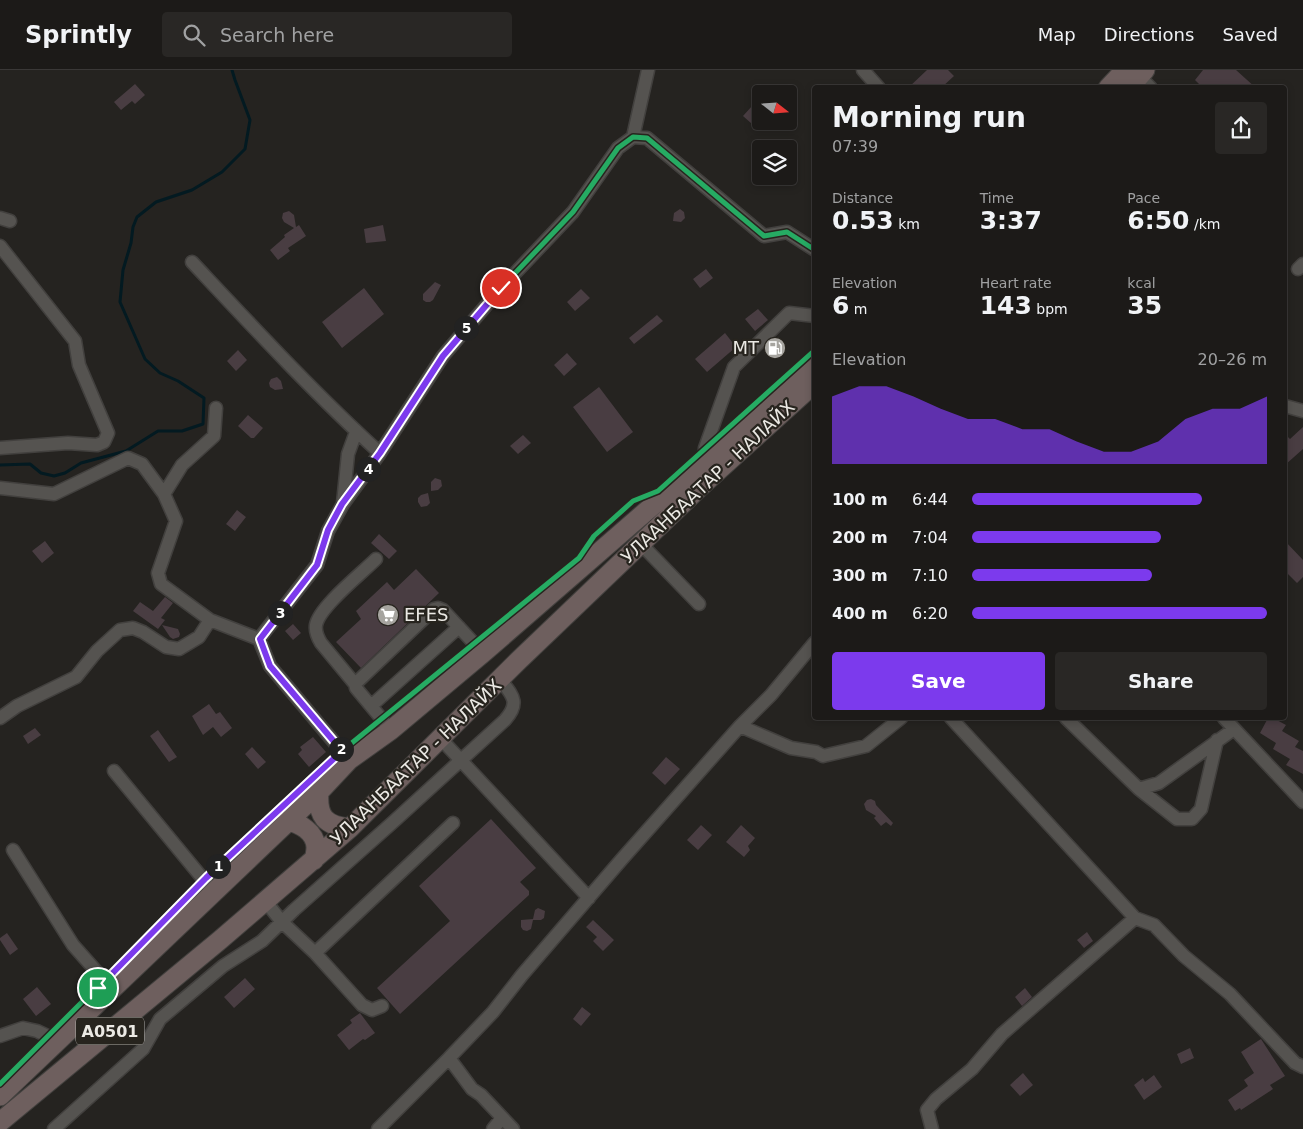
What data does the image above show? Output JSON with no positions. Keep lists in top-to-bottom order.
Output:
{
  "streets": {
    "highway": ["УЛААНБААТАР - НАЛАЙХ", "A0501"]
  },
  "places": {
    "fuel station": ["MT"],
    "supermarket": ["EFES"]
  },
  "north": "right",
  "page": {
    "header": "Sprintly",
    "search": "Search here",
    "nav": ["Map", "Directions", "Saved"],
    "heading": ["Morning run", "07:39"],
    "stats": [
      ["Distance", "0.53 km"],
      ["Time", "3:37"],
      ["Pace", "6:50 /km"],
      ["Elevation", "6 m"],
      ["Heart rate", "143 bpm"],
      ["kcal", "35"]
    ],
    "pins": [
      "5",
      "4",
      "3",
      "2",
      "1"
    ],
    "chart": ["Elevation", "20–26 m"],
    "list": [
      {
        "name": "100 m",
        "note": "6:44"
      },
      {
        "name": "200 m",
        "note": "7:04"
      },
      {
        "name": "300 m",
        "note": "7:10"
      },
      {
        "name": "400 m",
        "note": "6:20"
      }
    ],
    "buttons": ["Save", "Share"]
  }
}
